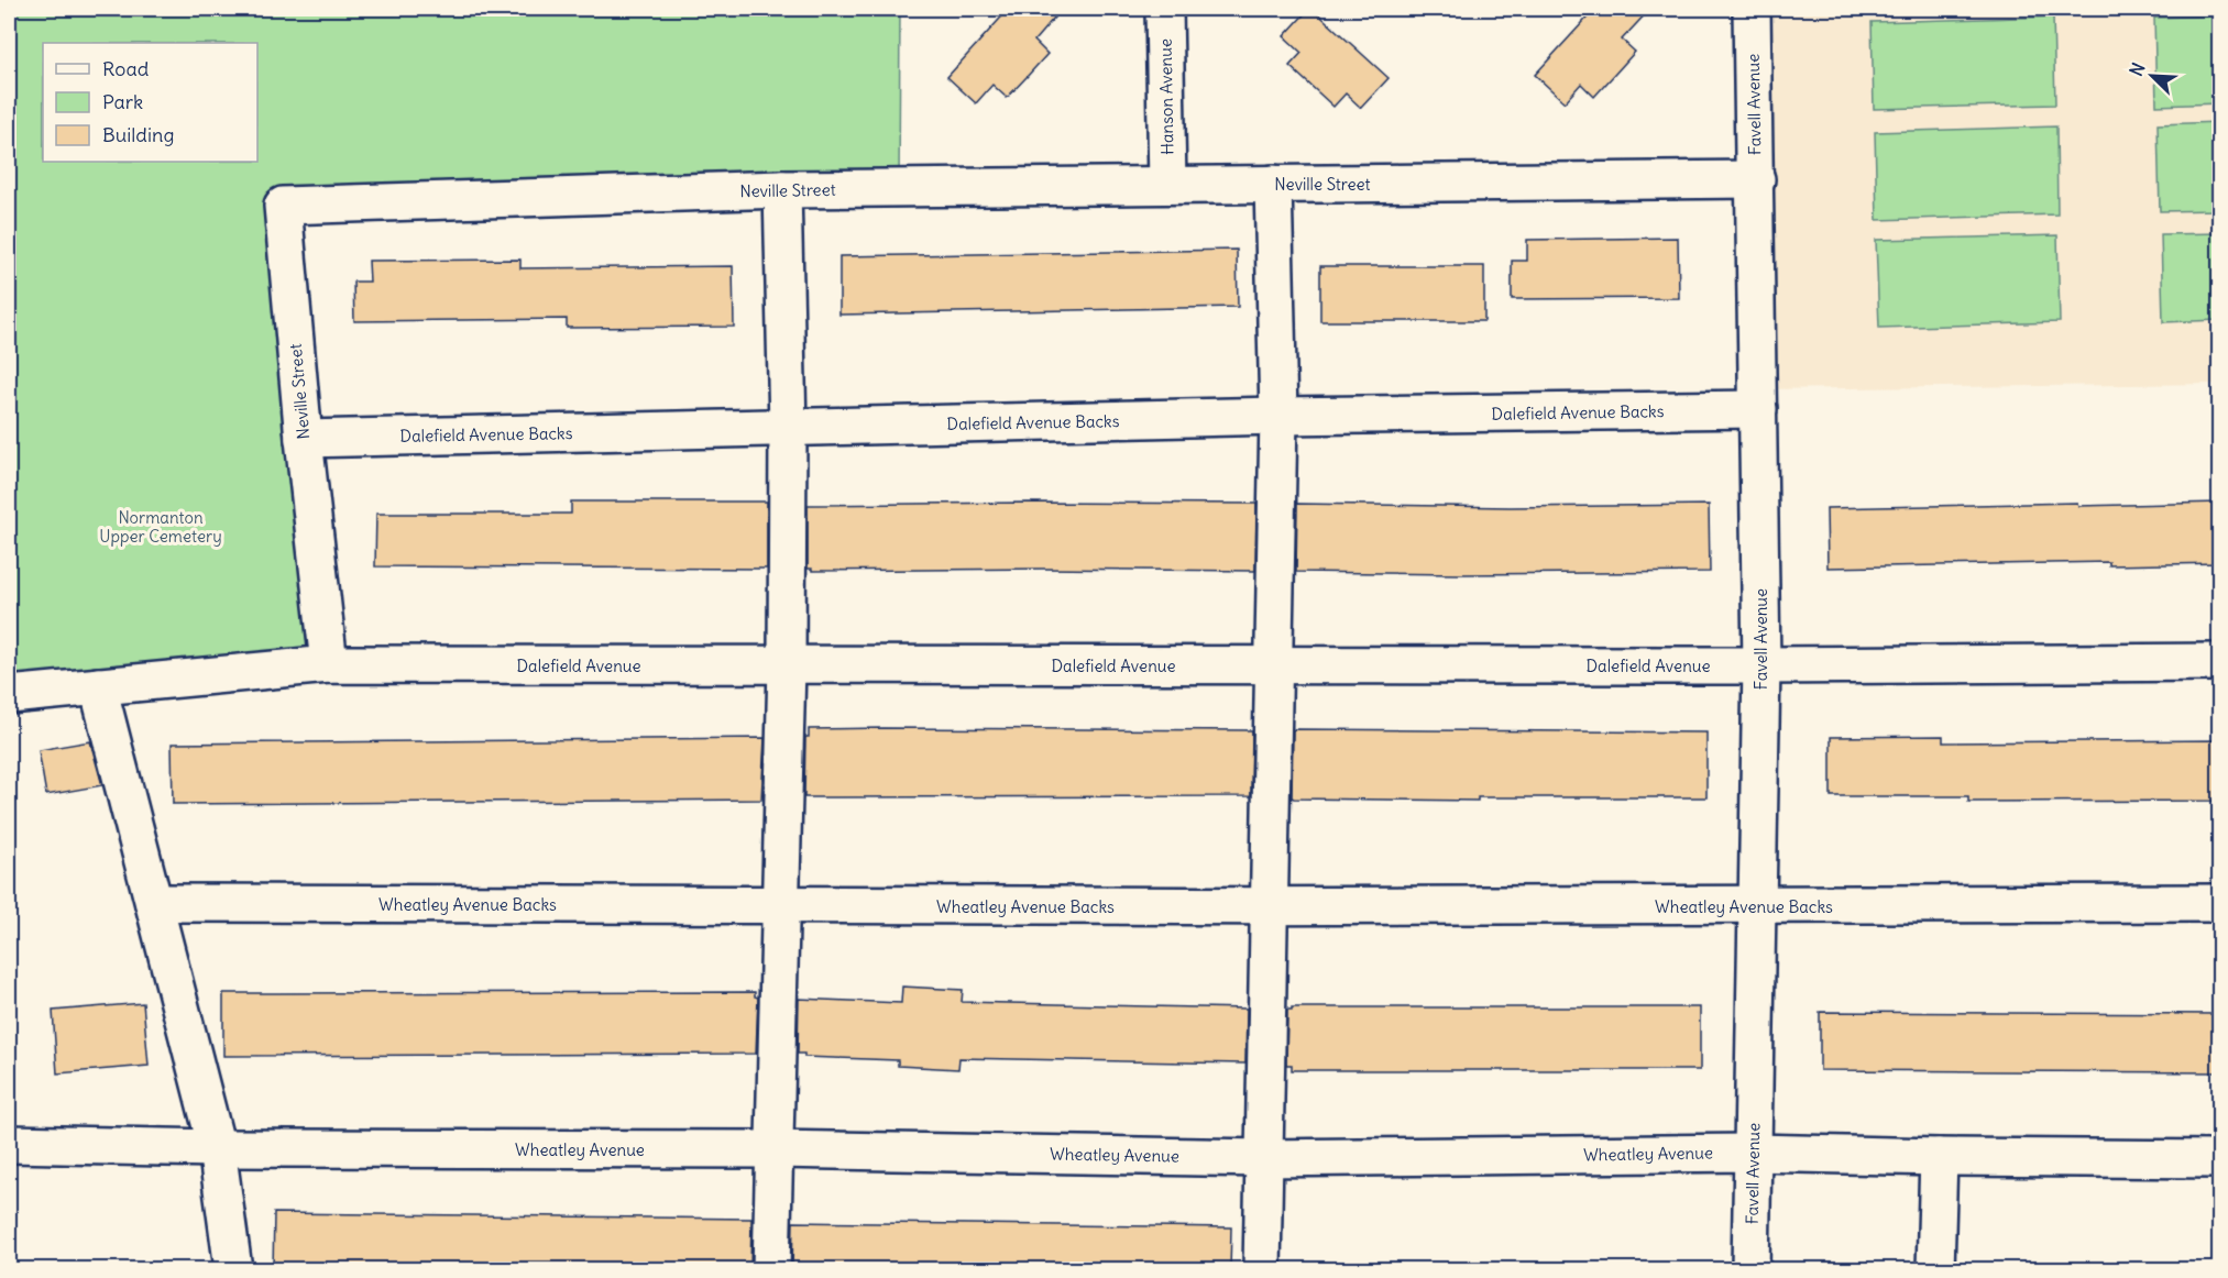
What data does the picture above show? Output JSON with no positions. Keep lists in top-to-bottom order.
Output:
{
  "streets": {
    "street": [
      "Hanson Avenue",
      "Favell Avenue",
      "Neville Street",
      "Dalefield Avenue Backs",
      "Dalefield Avenue",
      "Wheatley Avenue Backs",
      "Wheatley Avenue"
    ]
  },
  "crossings": [
    ["Hanson Avenue", "Neville Street"],
    ["Favell Avenue", "Neville Street"],
    ["Favell Avenue", "Dalefield Avenue Backs"],
    ["Favell Avenue", "Dalefield Avenue"],
    ["Favell Avenue", "Wheatley Avenue Backs"],
    ["Favell Avenue", "Wheatley Avenue"],
    ["Neville Street", "Dalefield Avenue Backs"],
    ["Neville Street", "Dalefield Avenue"]
  ],
  "parks": ["Normanton Upper Cemetery"],
  "legend": ["Road", "Park", "Building"],
  "north": "top left"
}
